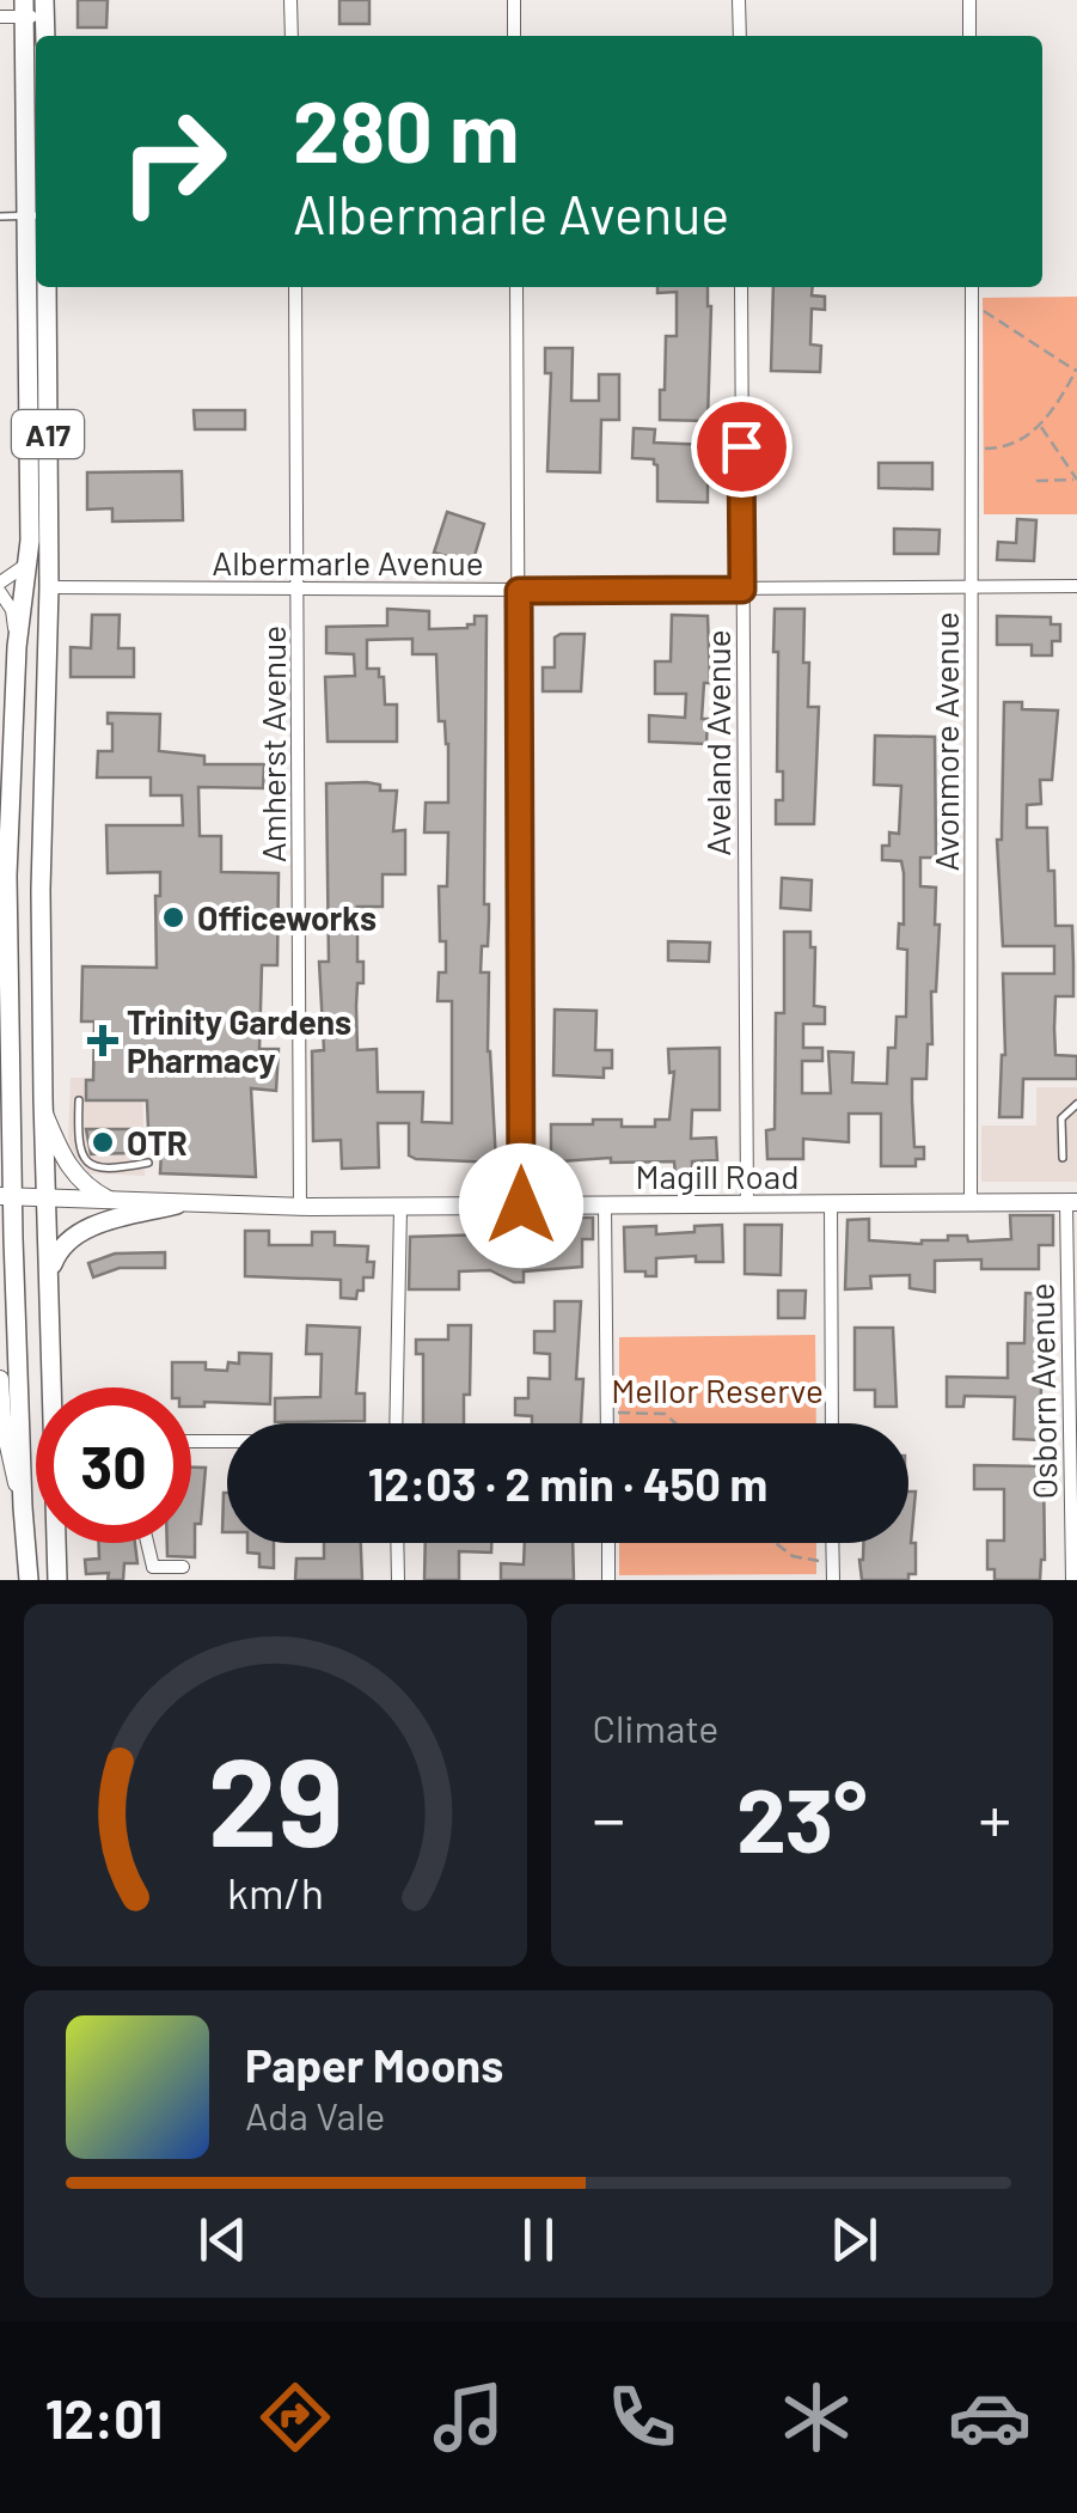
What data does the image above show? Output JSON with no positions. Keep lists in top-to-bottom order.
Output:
{
  "streets": {
    "highway": ["A17"],
    "main road": ["Magill Road"],
    "street": [
      "Albermarle Avenue",
      "Avonmore Avenue",
      "Aveland Avenue",
      "Amherst Avenue",
      "Osborn Avenue"
    ]
  },
  "crossings": [
    ["A17", "Albermarle Avenue"],
    ["A17", "Magill Road"],
    ["Albermarle Avenue", "Avonmore Avenue"],
    ["Albermarle Avenue", "Aveland Avenue"],
    ["Albermarle Avenue", "Amherst Avenue"],
    ["Avonmore Avenue", "Magill Road"],
    ["Aveland Avenue", "Magill Road"],
    ["Amherst Avenue", "Magill Road"],
    ["Magill Road", "Osborn Avenue"]
  ],
  "parks": ["Mellor Reserve"],
  "places": {
    "other": ["Officeworks", "OTR"],
    "health": ["Trinity Gardens Pharmacy"]
  },
  "page": {
    "turn": ["280 m", "Albermarle Avenue"],
    "limit": "30",
    "trip": "12:03 · 2 min · 450 m",
    "tile": "Climate",
    "heat": ["−", "23°", "+"],
    "song": ["Paper Moons", "Ada Vale"],
    "tabs": "12:01",
    "gauge": ["29", "km/h"]
  }
}
